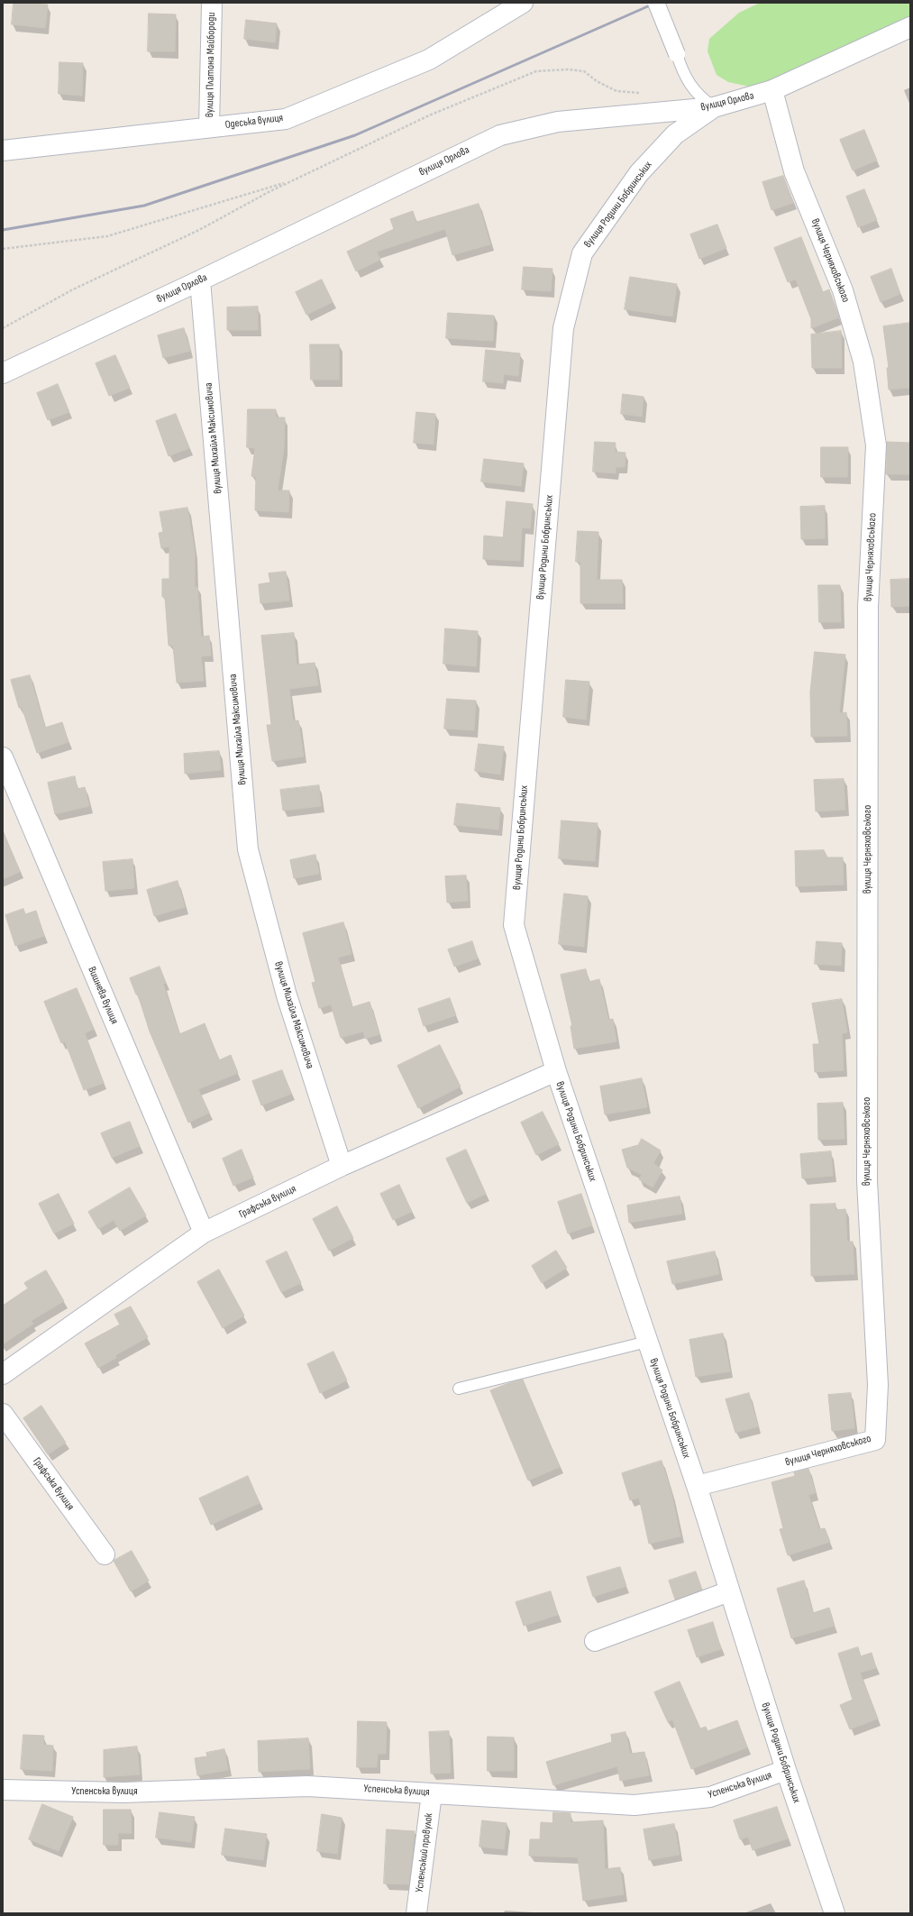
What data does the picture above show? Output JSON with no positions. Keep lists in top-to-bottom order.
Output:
{
  "streets": {
    "street": [
      "вулиця Платона Майбороди",
      "вулиця Орлова",
      "Одеська вулиця",
      "вулиця Родини Бобринських",
      "вулиця Черняховського",
      "вулиця Михайла Максимовича",
      "Вишнева вулиця",
      "Графська вулиця",
      "Успенська вулиця",
      "Успенський провулок"
    ]
  },
  "crossings": [
    ["вулиця Платона Майбороди", "Одеська вулиця"],
    ["вулиця Орлова", "вулиця Родини Бобринських"],
    ["вулиця Орлова", "вулиця Черняховського"],
    ["вулиця Орлова", "вулиця Михайла Максимовича"],
    ["вулиця Родини Бобринських", "вулиця Черняховського"],
    ["вулиця Родини Бобринських", "Графська вулиця"],
    ["вулиця Родини Бобринських", "Успенська вулиця"],
    ["вулиця Михайла Максимовича", "Графська вулиця"],
    ["Вишнева вулиця", "Графська вулиця"],
    ["Успенська вулиця", "Успенський провулок"]
  ]
}
